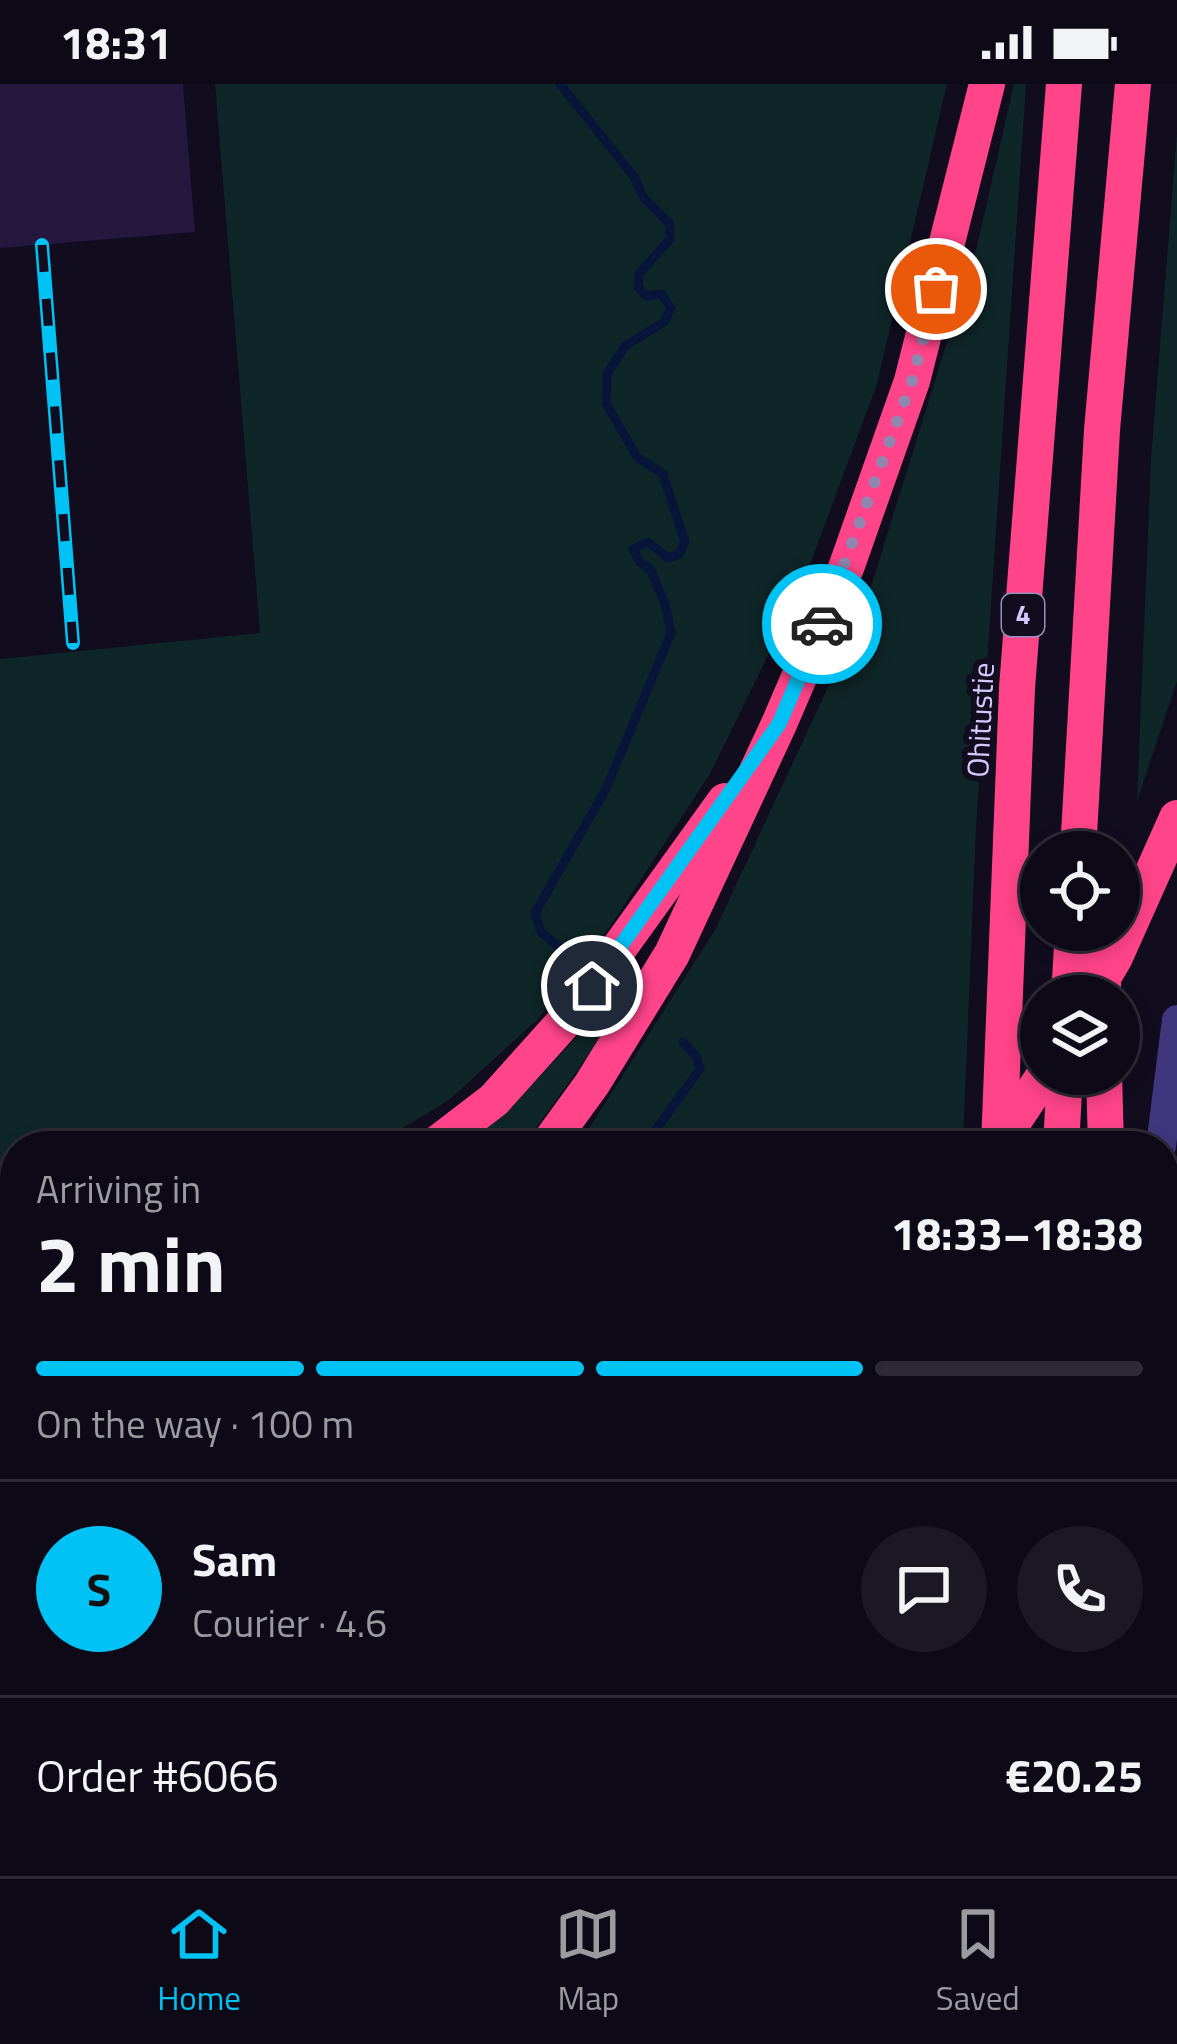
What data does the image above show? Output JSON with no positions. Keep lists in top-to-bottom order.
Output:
{
  "streets": {
    "highway": ["4", "Ohitustie"]
  },
  "page": {
    "status": "18:31",
    "heading": ["2 min", "Arriving in", "18:33–18:38"],
    "panel": [
      "Sam",
      "Courier · 4.6",
      "Order #6066",
      "€20.25"
    ],
    "bar": "On the way · 100 m",
    "round": "S",
    "tabs": ["Home", "Map", "Saved"]
  }
}
